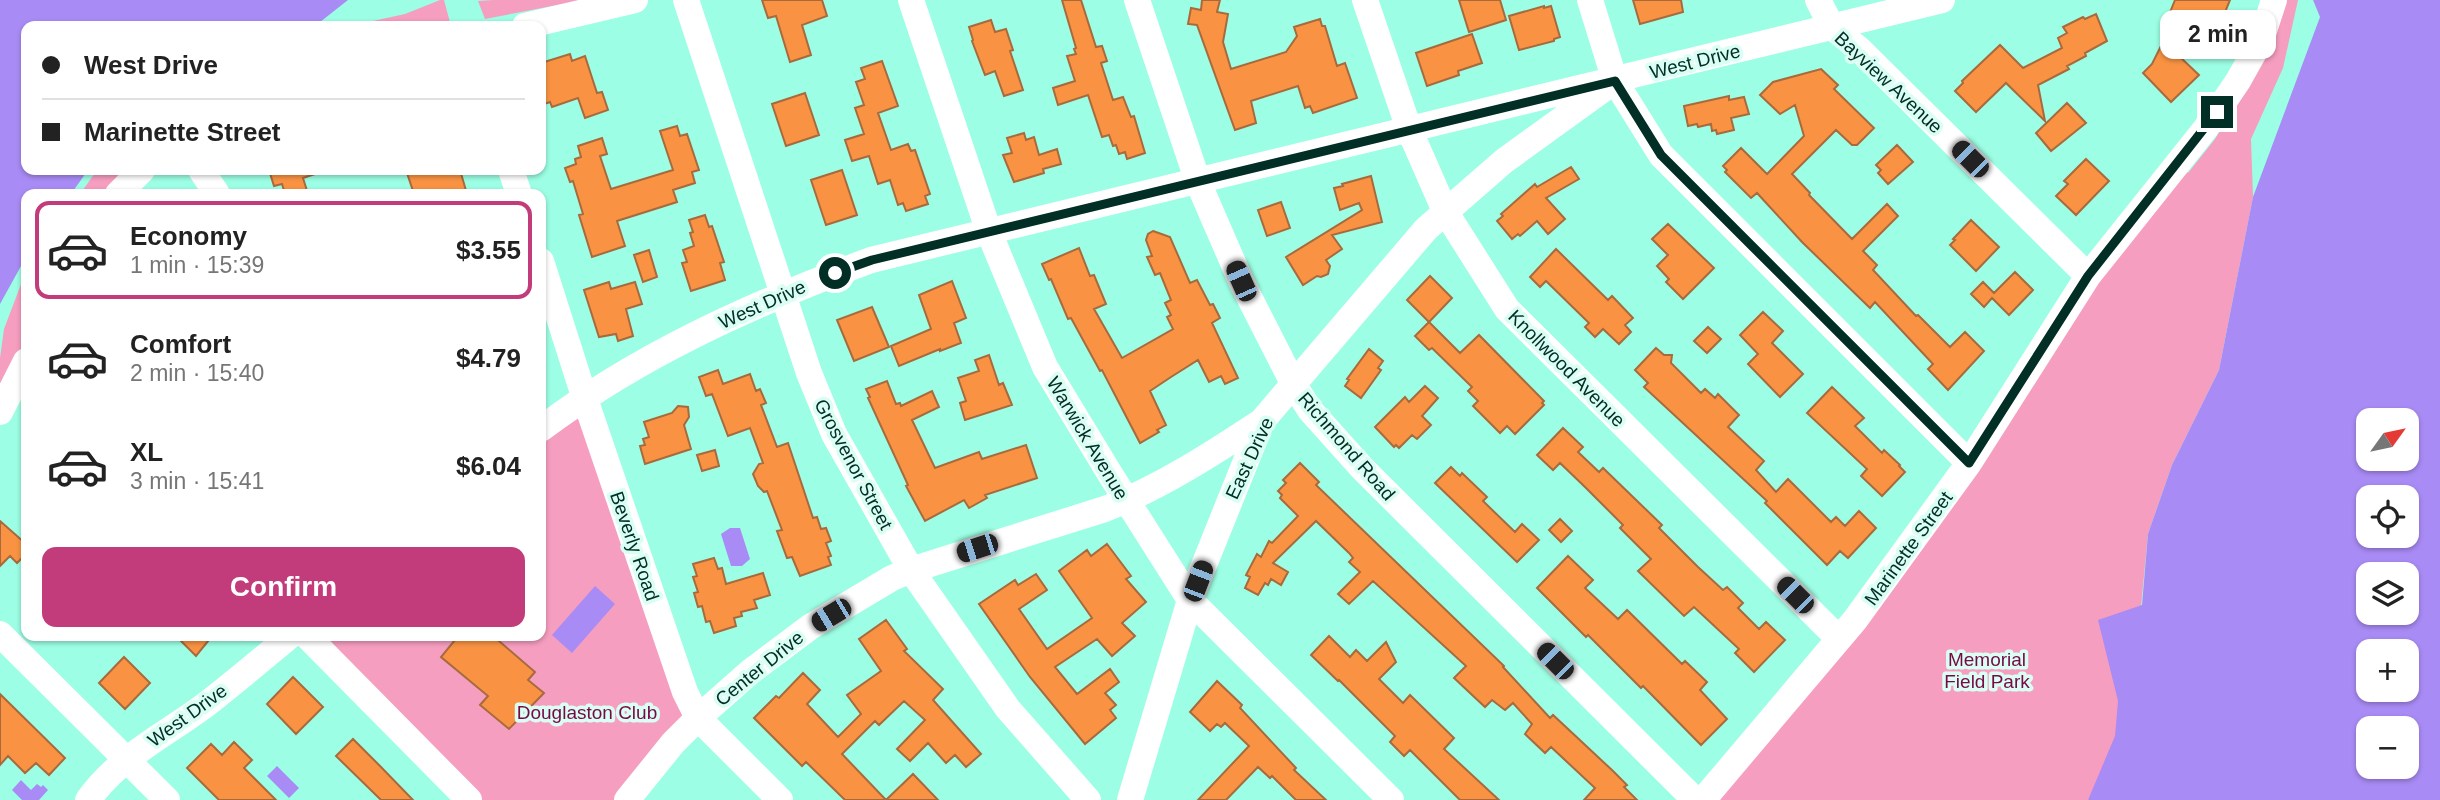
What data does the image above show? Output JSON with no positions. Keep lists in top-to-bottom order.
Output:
{
  "streets": {
    "street": [
      "West Drive",
      "Bayview Avenue",
      "Knollwood Avenue",
      "Warwick Avenue",
      "Richmond Road",
      "East Drive",
      "Grosvenor Street",
      "Beverly Road",
      "Marinette Street",
      "Center Drive"
    ]
  },
  "crossings": [
    ["West Drive", "Bayview Avenue"],
    ["West Drive", "Knollwood Avenue"],
    ["West Drive", "Warwick Avenue"],
    ["West Drive", "Richmond Road"],
    ["West Drive", "East Drive"],
    ["West Drive", "Grosvenor Street"],
    ["West Drive", "Beverly Road"],
    ["Bayview Avenue", "Marinette Street"],
    ["Knollwood Avenue", "East Drive"],
    ["Knollwood Avenue", "Marinette Street"],
    ["Warwick Avenue", "East Drive"],
    ["Warwick Avenue", "Center Drive"],
    ["Richmond Road", "East Drive"],
    ["East Drive", "Center Drive"],
    ["Grosvenor Street", "Center Drive"],
    ["Beverly Road", "Center Drive"]
  ],
  "parks": ["Memorial Field Park", "Douglaston Club"],
  "north": "top right",
  "page": {
    "bubble": "2 min",
    "banner": ["West Drive", "Marinette Street"],
    "list": [
      {
        "name": "Economy",
        "note": "1 min · 15:39",
        "value": "$3.55"
      },
      {
        "name": "Comfort",
        "note": "2 min · 15:40",
        "value": "$4.79"
      },
      {
        "name": "XL",
        "note": "3 min · 15:41",
        "value": "$6.04"
      }
    ],
    "map_buttons": ["+", "−"],
    "buttons": "Confirm"
  }
}
